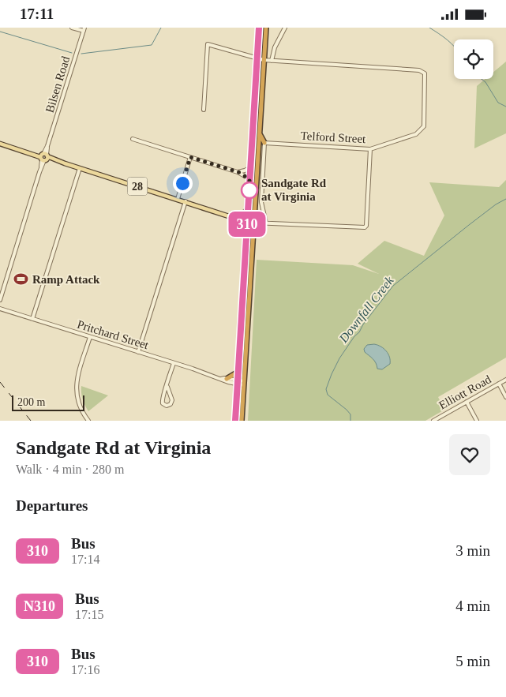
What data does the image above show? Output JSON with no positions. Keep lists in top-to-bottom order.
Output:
{
  "streets": {
    "main road": ["28"],
    "street": [
      "Bilsen Road",
      "Telford Street",
      "Pritchard Street",
      "Elliott Road"
    ]
  },
  "crossings": [
    ["Bilsen Road", "28"]
  ],
  "water": ["Downfall Creek"],
  "places": {
    "other": ["Sandgate Rd at Virginia"],
    "sports": ["Ramp Attack"]
  },
  "lines": ["bus line 310"],
  "scale_bar": "200 m",
  "page": {
    "status": "17:11",
    "on_map": "310",
    "scale": "200 m",
    "heading": [
      ["Sandgate Rd at Virginia", "Walk · 4 min · 280 m"],
      "Departures"
    ],
    "list": [
      {
        "mark": "310",
        "name": "Bus",
        "note": "17:14",
        "value": "3 min"
      },
      {
        "mark": "N310",
        "name": "Bus",
        "note": "17:15",
        "value": "4 min"
      },
      {
        "mark": "310",
        "name": "Bus",
        "note": "17:16",
        "value": "5 min"
      }
    ]
  }
}
